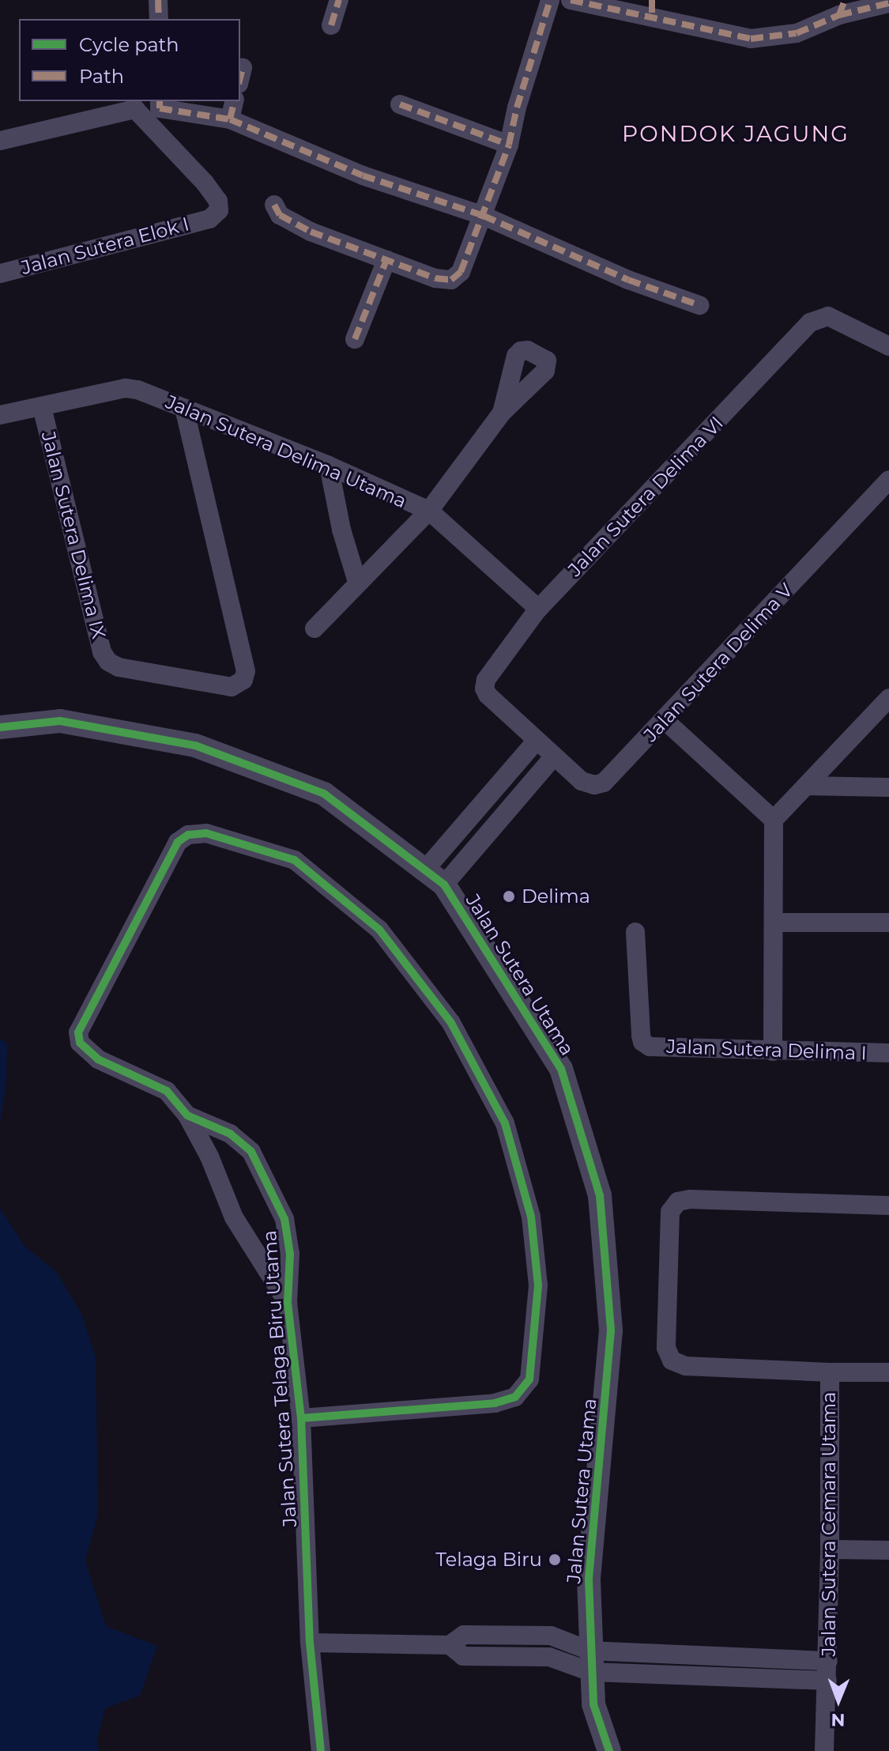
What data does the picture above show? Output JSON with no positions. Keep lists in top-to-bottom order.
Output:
{
  "streets": {
    "street": [
      "Jalan Sutera Elok I",
      "Jalan Sutera Delima Utama",
      "Jalan Sutera Delima VI",
      "Jalan Sutera Delima IX",
      "Jalan Sutera Delima V",
      "Jalan Sutera Utama",
      "Jalan Sutera Delima I",
      "Jalan Sutera Telaga Biru Utama",
      "Jalan Sutera Cemara Utama"
    ]
  },
  "crossings": [
    ["Jalan Sutera Delima Utama", "Jalan Sutera Delima VI"],
    ["Jalan Sutera Delima Utama", "Jalan Sutera Delima IX"],
    ["Jalan Sutera Delima VI", "Jalan Sutera Delima V"]
  ],
  "districts": ["PONDOK JAGUNG"],
  "places": ["Delima", "Telaga Biru"],
  "legend": ["Cycle path", "Path"],
  "north": "bottom"
}
